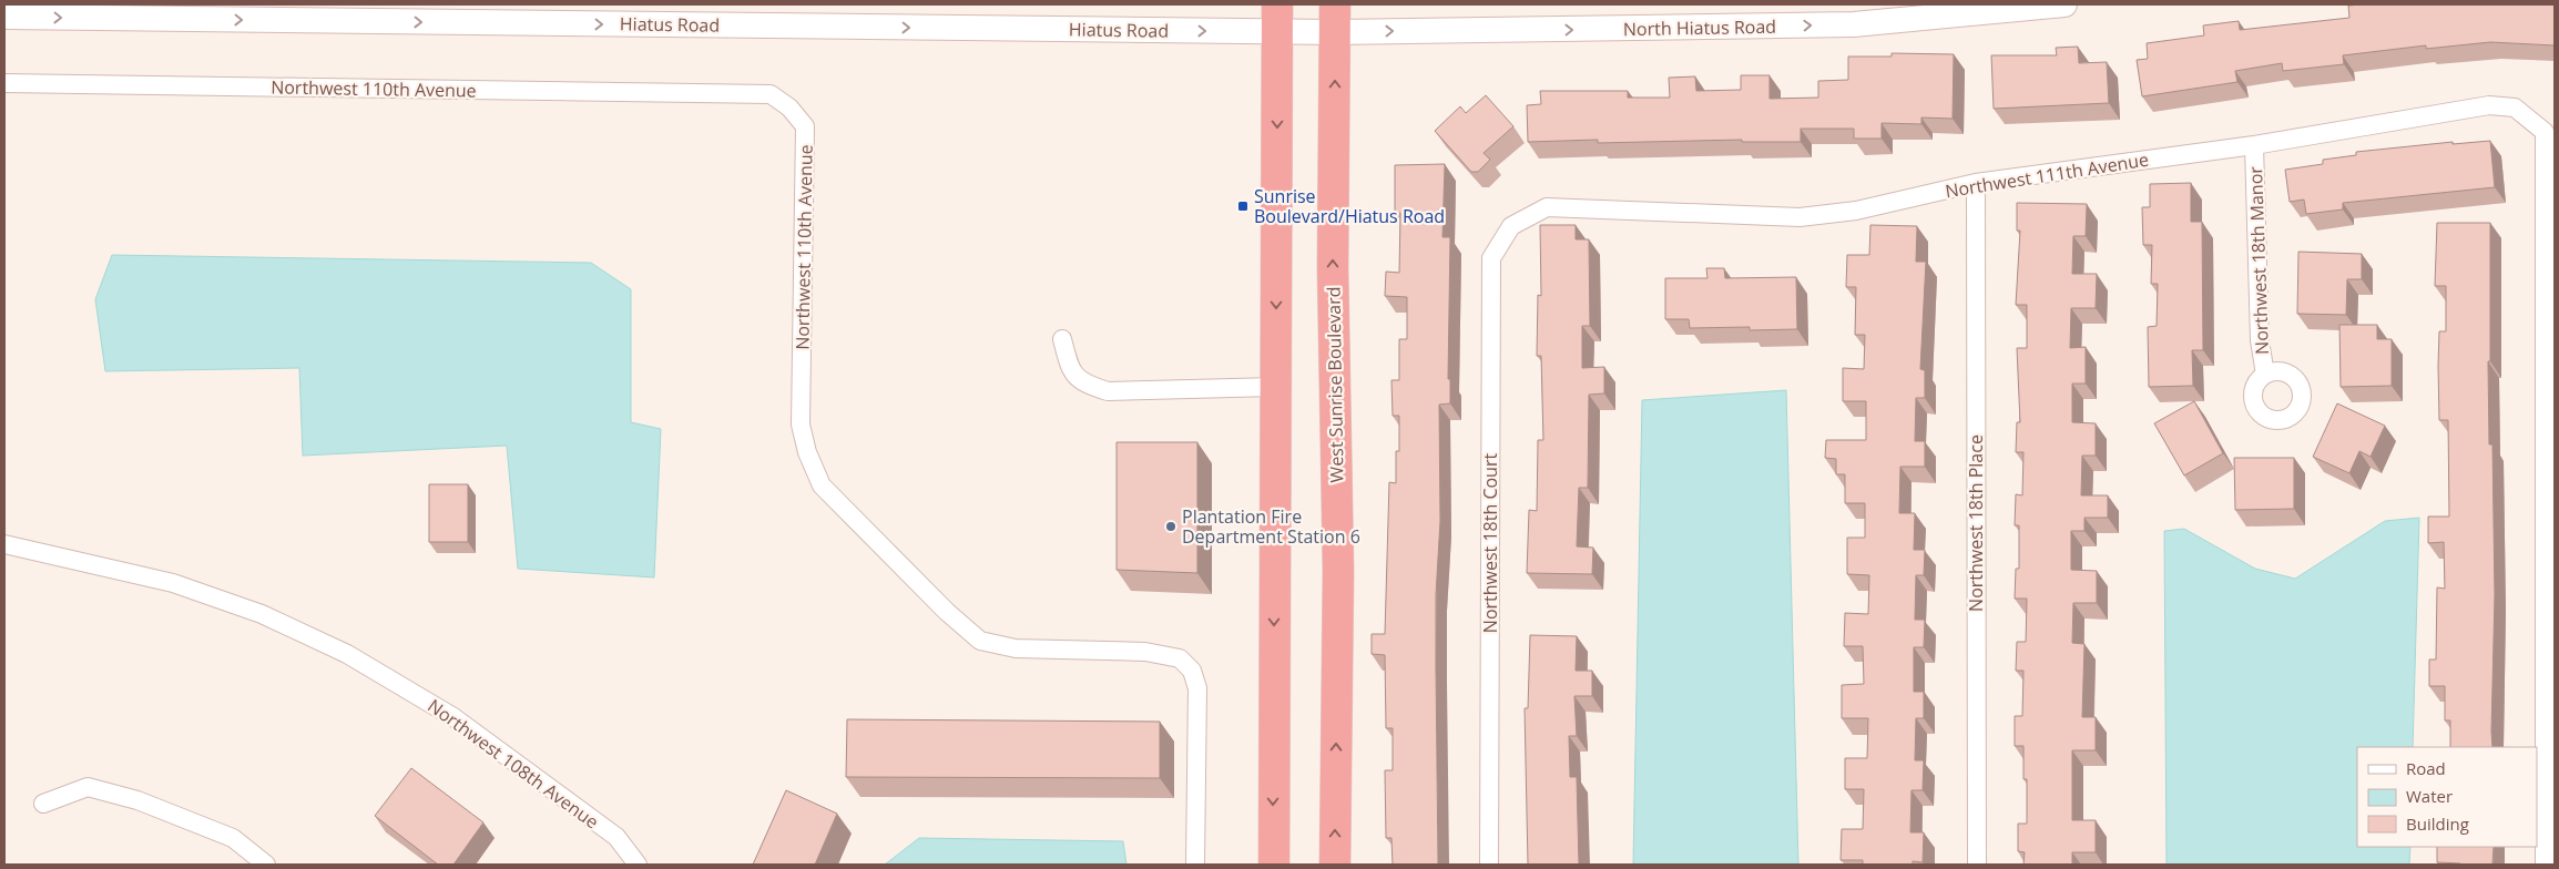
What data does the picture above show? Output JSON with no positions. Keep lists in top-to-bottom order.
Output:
{
  "streets": {
    "highway": ["West Sunrise Boulevard"],
    "main road": ["Hiatus Road", "North Hiatus Road"],
    "street": [
      "Northwest 110th Avenue",
      "Northwest 111th Avenue",
      "Northwest 18th Manor",
      "Northwest 18th Place",
      "Northwest 18th Court",
      "Northwest 108th Avenue"
    ]
  },
  "crossings": [
    ["Hiatus Road", "North Hiatus Road"],
    ["Hiatus Road", "West Sunrise Boulevard"],
    ["North Hiatus Road", "West Sunrise Boulevard"],
    ["Northwest 111th Avenue", "Northwest 18th Manor"],
    ["Northwest 111th Avenue", "Northwest 18th Place"],
    ["Northwest 111th Avenue", "Northwest 18th Court"]
  ],
  "one_way": ["Hiatus Road", "North Hiatus Road"],
  "places": {
    "transit": ["Sunrise Boulevard/Hiatus Road"],
    "other": ["Plantation Fire Department Station 6"]
  },
  "legend": ["Road", "Water", "Building"]
}
